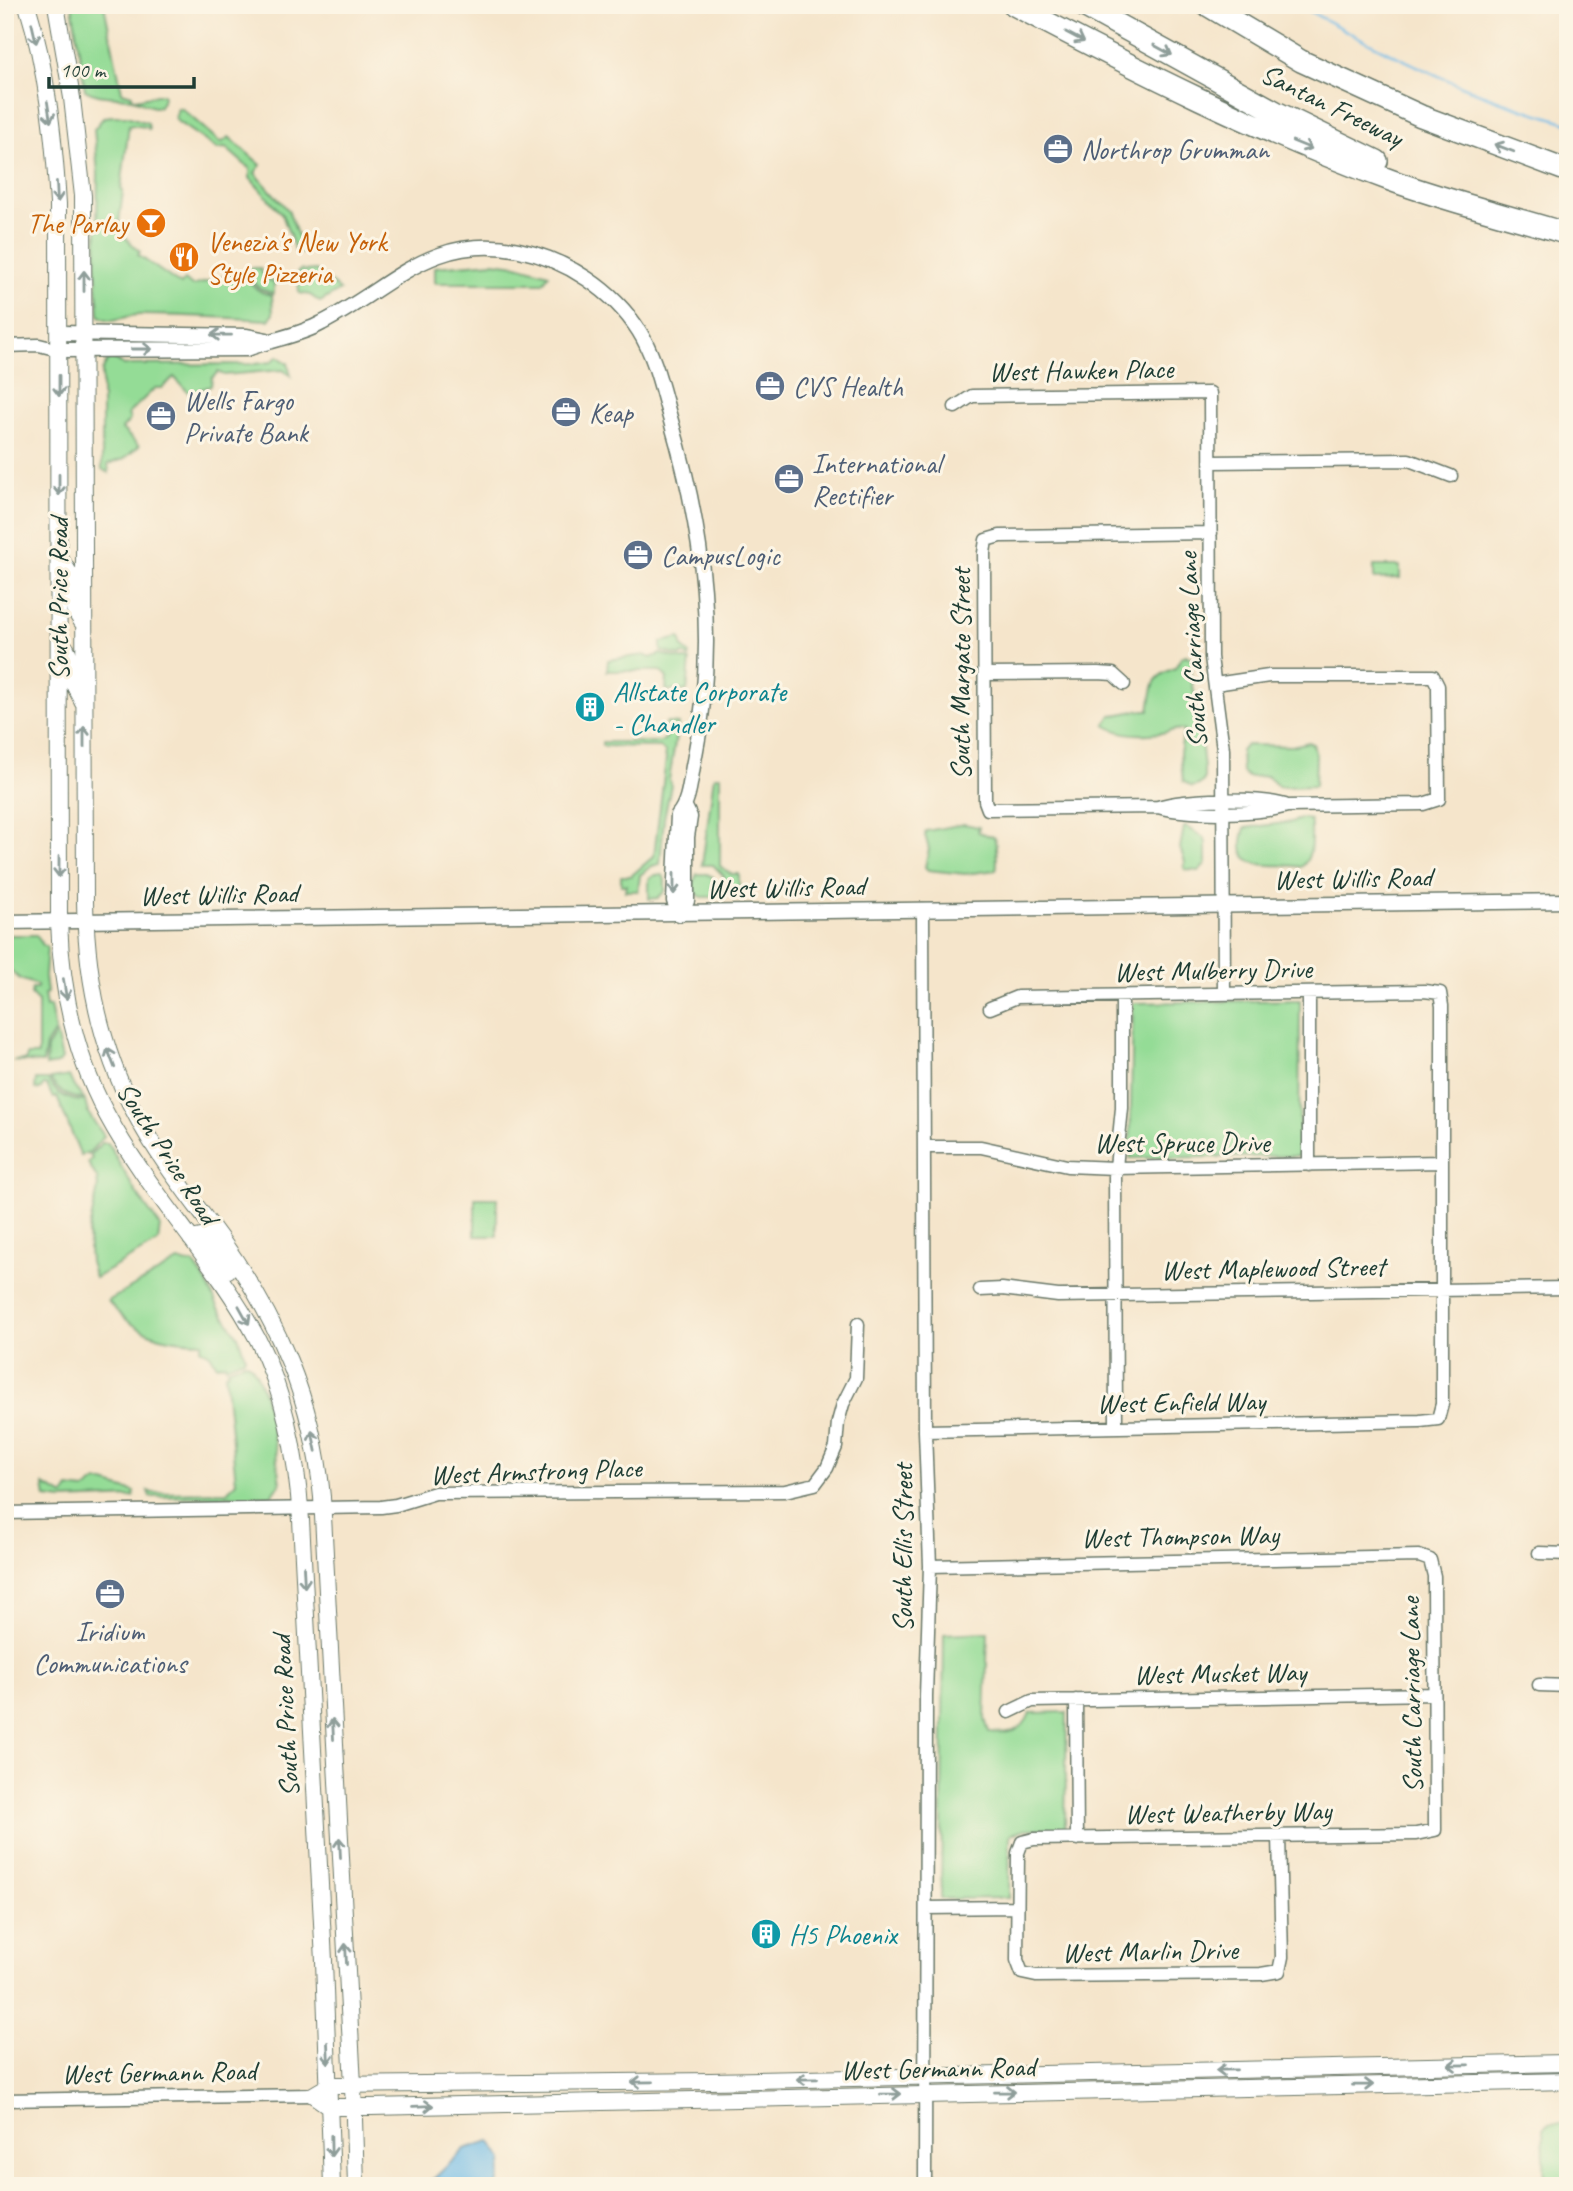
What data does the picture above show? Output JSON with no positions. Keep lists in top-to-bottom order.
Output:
{
  "streets": {
    "highway": ["Santan Freeway"],
    "main road": ["South Price Road", "West Germann Road"],
    "street": [
      "West Hawken Place",
      "South Carriage Lane",
      "South Margate Street",
      "West Willis Road",
      "West Mulberry Drive",
      "West Spruce Drive",
      "West Maplewood Street",
      "West Enfield Way",
      "West Armstrong Place",
      "West Thompson Way",
      "South Ellis Street",
      "West Musket Way",
      "West Weatherby Way",
      "West Marlin Drive"
    ]
  },
  "crossings": [
    ["West Hawken Place", "South Carriage Lane"],
    ["South Price Road", "West Willis Road"],
    ["South Price Road", "West Armstrong Place"],
    ["South Price Road", "West Germann Road"],
    ["South Carriage Lane", "South Margate Street"],
    ["South Carriage Lane", "West Willis Road"],
    ["South Carriage Lane", "West Mulberry Drive"],
    ["South Carriage Lane", "West Thompson Way"],
    ["South Carriage Lane", "West Musket Way"],
    ["South Carriage Lane", "West Weatherby Way"],
    ["West Willis Road", "South Ellis Street"],
    ["West Mulberry Drive", "West Spruce Drive"],
    ["West Spruce Drive", "South Ellis Street"],
    ["West Maplewood Street", "West Enfield Way"],
    ["West Enfield Way", "South Ellis Street"],
    ["West Thompson Way", "South Ellis Street"],
    ["South Ellis Street", "West Germann Road"],
    ["West Weatherby Way", "West Marlin Drive"]
  ],
  "places": {
    "office": [
      "Northrop Grumman",
      "CVS Health",
      "Keap",
      "Wells Fargo Private Bank",
      "International Rectifier",
      "CampusLogic",
      "Iridium Communications"
    ],
    "bar": ["The Parlay"],
    "restaurant": ["Venezia's New York Style Pizzeria"],
    "building": ["Allstate Corporate - Chandler", "H5 Phoenix"]
  },
  "scale_bar": "100 m"
}
